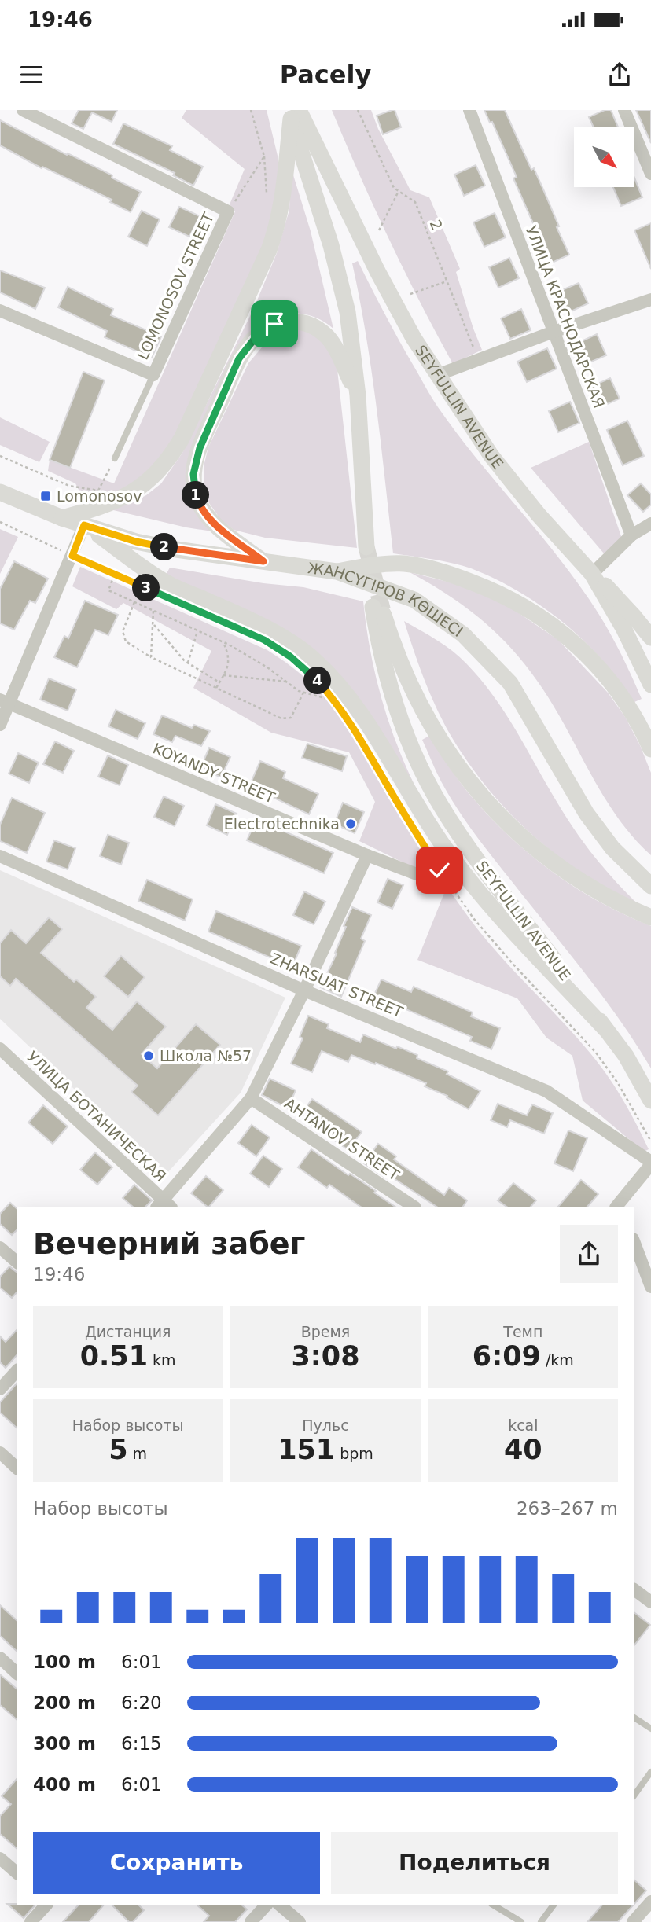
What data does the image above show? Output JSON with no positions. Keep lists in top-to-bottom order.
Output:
{
  "streets": {
    "main road": ["SEYFULLIN AVENUE", "ЖАНСҮГІРОВ КӨШЕСІ"],
    "street": [
      "LOMONOSOV STREET",
      "УЛИЦА КРАСНОДАРСКАЯ",
      "KOYANDY STREET",
      "ZHARSUAT STREET",
      "УЛИЦА БОТАНИЧЕСКАЯ",
      "AHTANOV STREET"
    ],
    "path": ["2"]
  },
  "places": {
    "transit": ["Lomonosov"],
    "other": ["Electrotechnika", "Школа №57"]
  },
  "north": "bottom right",
  "page": {
    "status": "19:46",
    "header": "Pacely",
    "pins": [
      "1",
      "2",
      "3",
      "4"
    ],
    "heading": ["Вечерний забег", "19:46"],
    "stats": [
      ["Дистанция", "0.51 km"],
      ["Время", "3:08"],
      ["Темп", "6:09 /km"],
      ["Набор высоты", "5 m"],
      ["Пульс", "151 bpm"],
      ["kcal", "40"]
    ],
    "chart": ["Набор высоты", "263–267 m"],
    "list": [
      {
        "name": "100 m",
        "note": "6:01"
      },
      {
        "name": "200 m",
        "note": "6:20"
      },
      {
        "name": "300 m",
        "note": "6:15"
      },
      {
        "name": "400 m",
        "note": "6:01"
      }
    ],
    "buttons": ["Сохранить", "Поделиться"]
  }
}
